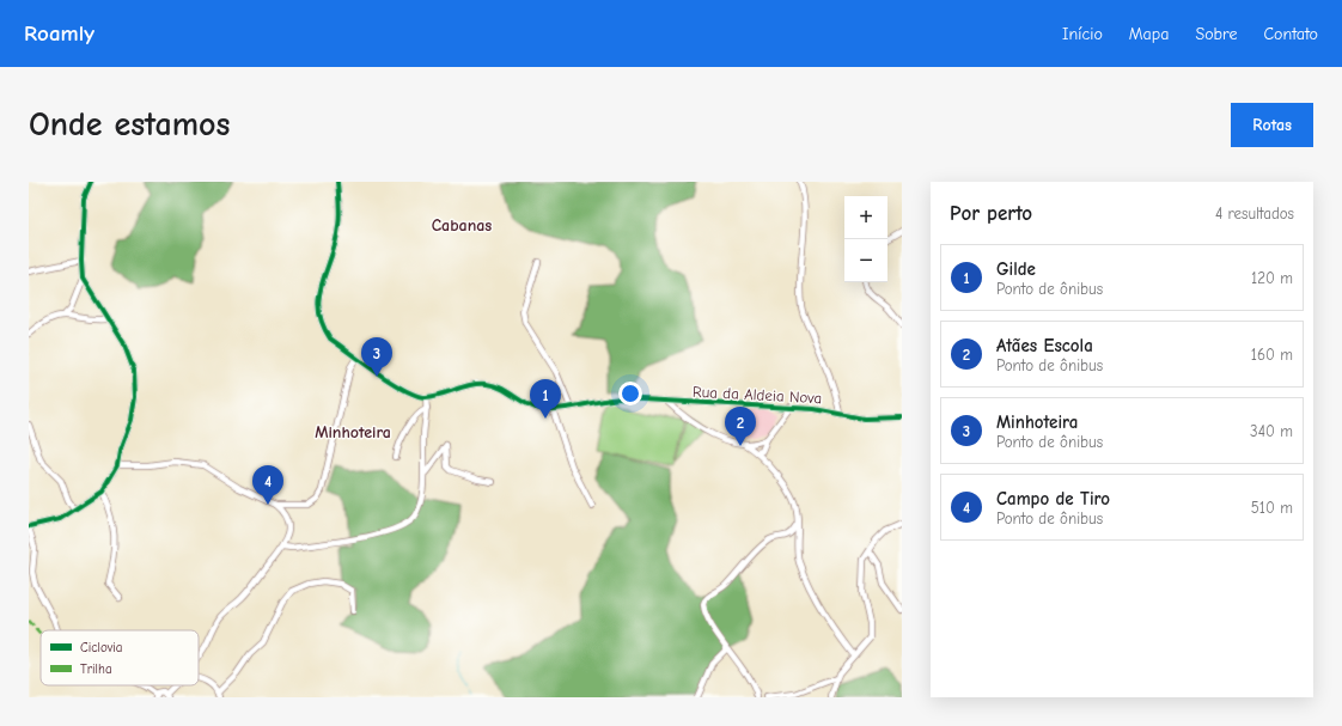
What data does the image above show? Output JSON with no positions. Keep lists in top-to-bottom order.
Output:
{
  "streets": {
    "street": ["Rua da Aldeia Nova"]
  },
  "districts": ["Cabanas", "Minhoteira"],
  "legend": ["Ciclovia", "Trilha"],
  "page": {
    "header": "Roamly",
    "nav": [
      "Início",
      "Mapa",
      "Sobre",
      "Contato"
    ],
    "buttons": "Rotas",
    "title": "Onde estamos",
    "heading": ["Por perto", "4 resultados"],
    "map_buttons": ["+", "−"],
    "list": [
      {
        "mark": "1",
        "name": "Gilde",
        "note": "Ponto de ônibus",
        "value": "120 m"
      },
      {
        "mark": "2",
        "name": "Atães Escola",
        "note": "Ponto de ônibus",
        "value": "160 m"
      },
      {
        "mark": "3",
        "name": "Minhoteira",
        "note": "Ponto de ônibus",
        "value": "340 m"
      },
      {
        "mark": "4",
        "name": "Campo de Tiro",
        "note": "Ponto de ônibus",
        "value": "510 m"
      }
    ],
    "pins": [
      "3",
      "1",
      "2",
      "4"
    ]
  }
}
